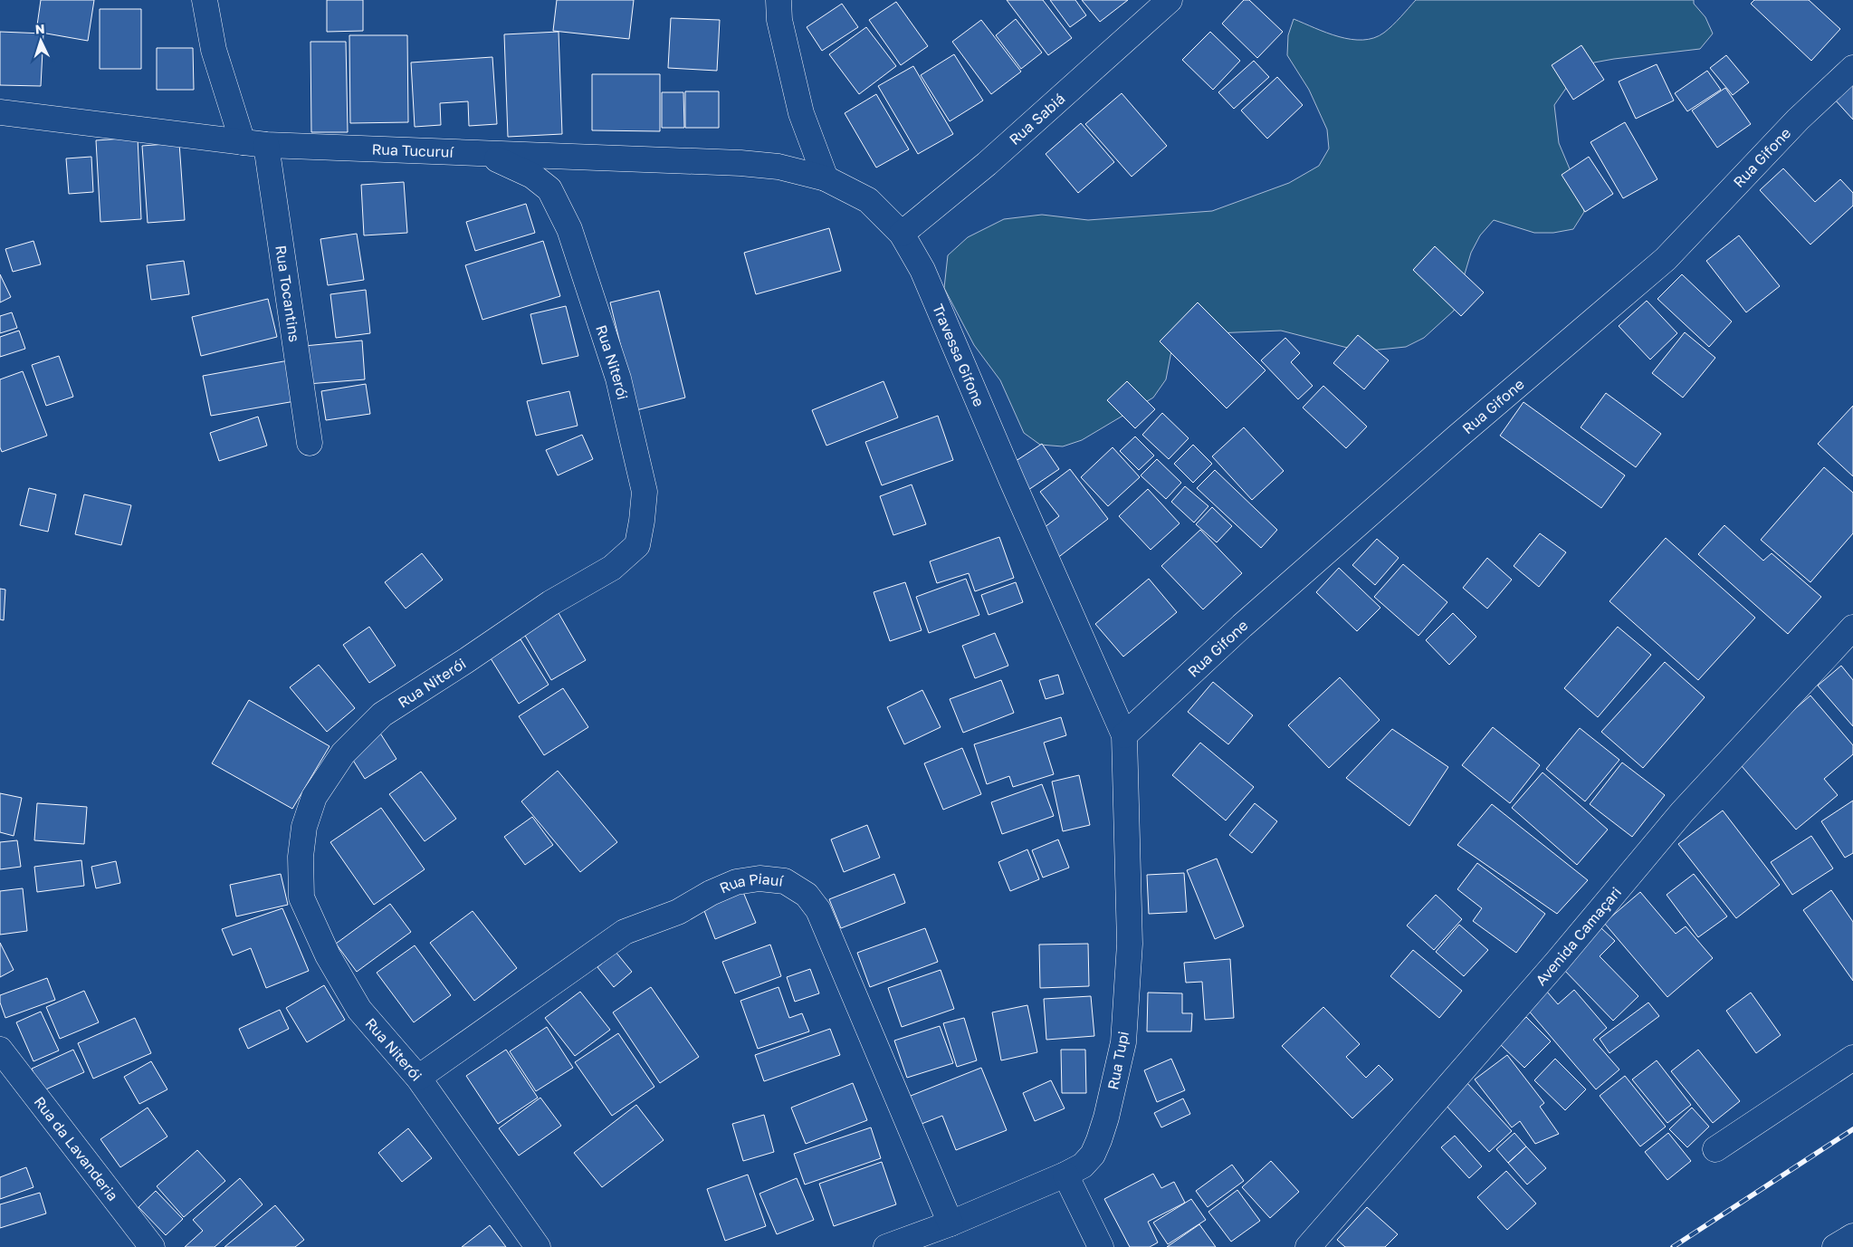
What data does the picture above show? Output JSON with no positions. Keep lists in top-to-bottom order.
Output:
{
  "streets": {
    "street": [
      "Rua Sabiá",
      "Rua Tucuruí",
      "Rua Gifone",
      "Rua Tocantins",
      "Travessa Gifone",
      "Rua Niterói",
      "Rua Piauí",
      "Avenida Camaçari",
      "Rua Tupi",
      "Rua da Lavanderia"
    ]
  },
  "crossings": [
    ["Rua Sabiá", "Travessa Gifone"],
    ["Rua Tucuruí", "Rua Tocantins"],
    ["Rua Tucuruí", "Travessa Gifone"],
    ["Rua Tucuruí", "Rua Niterói"],
    ["Rua Gifone", "Travessa Gifone"],
    ["Rua Gifone", "Rua Tupi"],
    ["Travessa Gifone", "Rua Tupi"],
    ["Rua Niterói", "Rua Piauí"],
    ["Rua Piauí", "Rua Tupi"]
  ],
  "north": "top"
}
